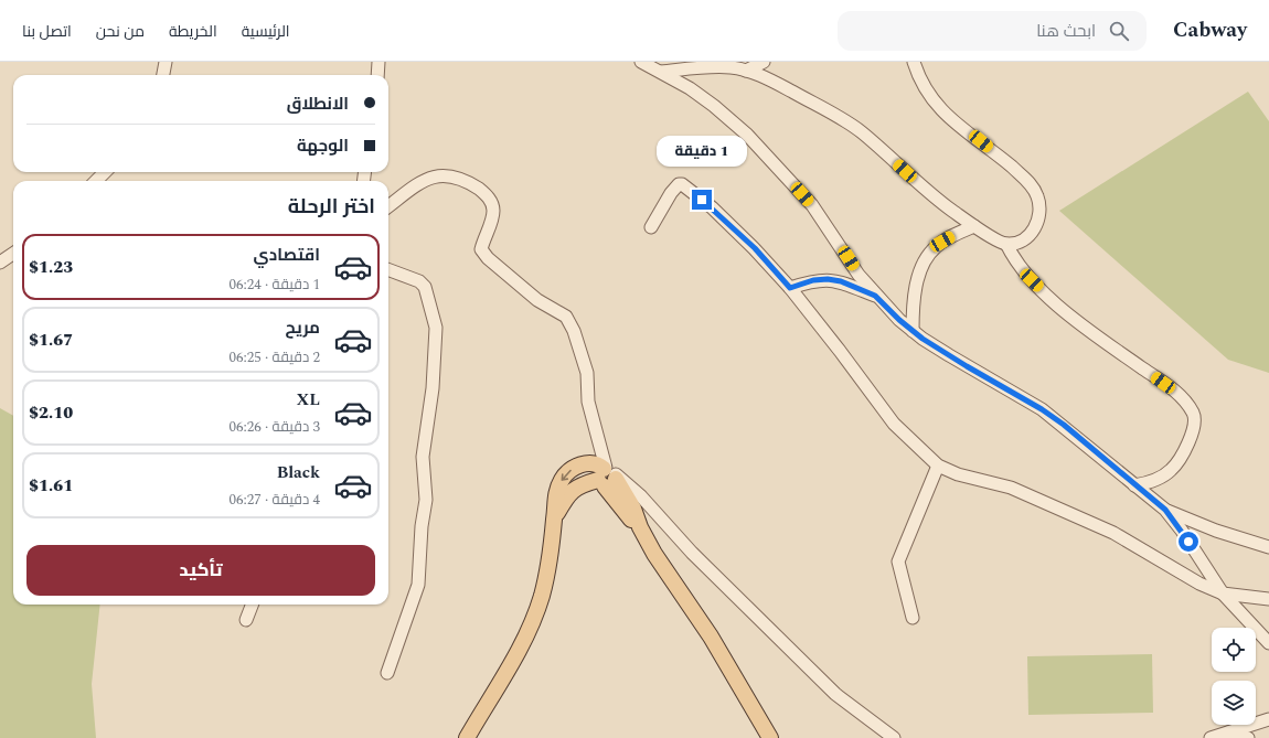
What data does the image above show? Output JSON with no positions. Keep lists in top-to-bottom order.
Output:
{
  "page": {
    "header": "Cabway",
    "search": "ابحث هنا",
    "nav": [
      "الرئيسية",
      "الخريطة",
      "من نحن",
      "اتصل بنا"
    ],
    "banner": ["الانطلاق", "الوجهة"],
    "bubble": "1 دقيقة",
    "heading": "اختر الرحلة",
    "list": [
      {
        "name": "اقتصادي",
        "note": "1 دقيقة · 06:24",
        "value": "$1.23"
      },
      {
        "name": "مريح",
        "note": "2 دقيقة · 06:25",
        "value": "$1.67"
      },
      {
        "name": "XL",
        "note": "3 دقيقة · 06:26",
        "value": "$2.10"
      },
      {
        "name": "Black",
        "note": "4 دقيقة · 06:27",
        "value": "$1.61"
      }
    ],
    "buttons": "تأكيد"
  }
}
